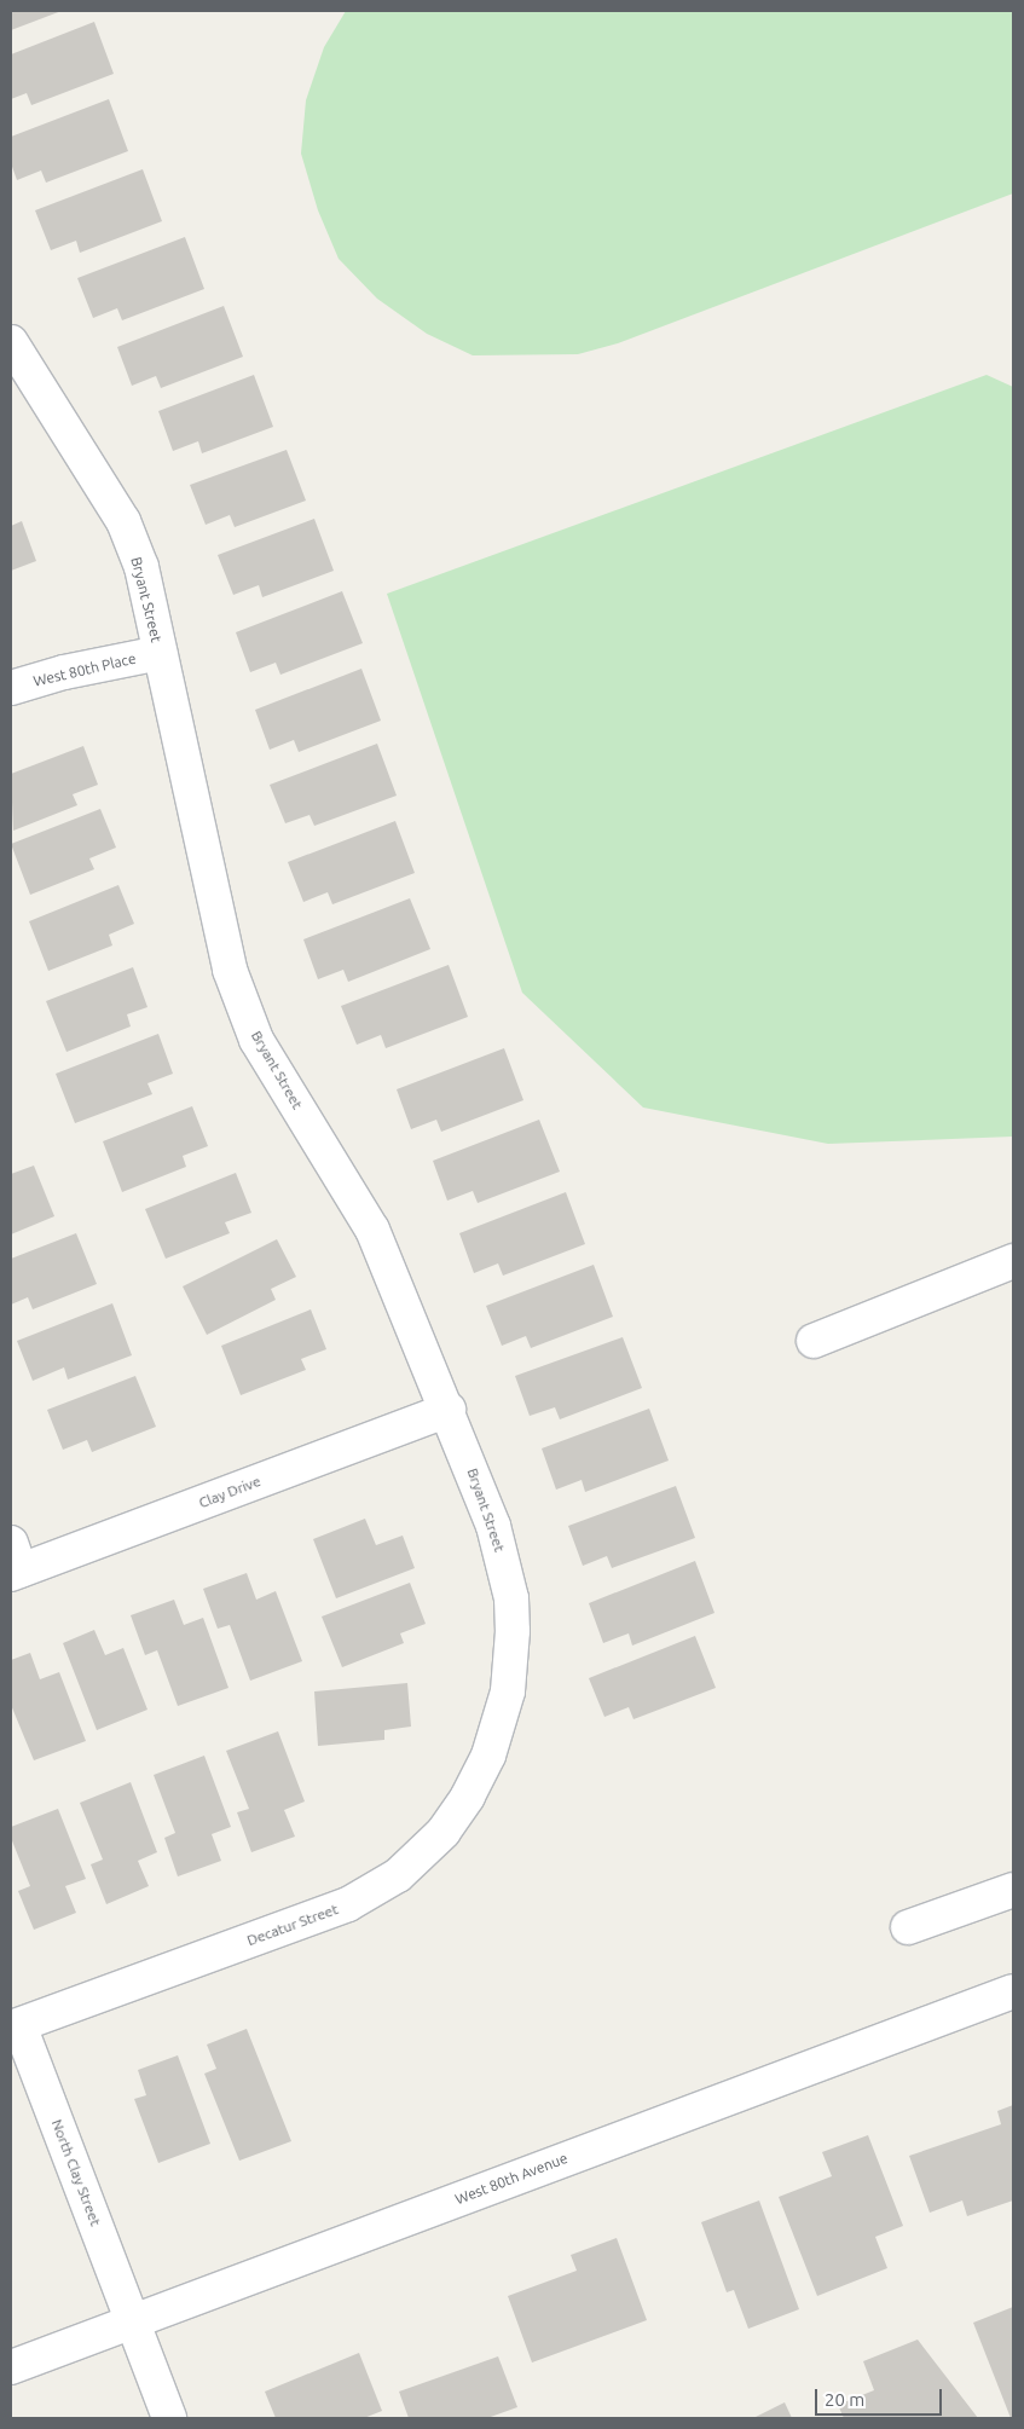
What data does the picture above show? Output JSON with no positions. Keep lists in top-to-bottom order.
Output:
{
  "streets": {
    "street": [
      "Bryant Street",
      "West 80th Place",
      "Clay Drive",
      "Decatur Street",
      "North Clay Street",
      "West 80th Avenue"
    ]
  },
  "crossings": [
    ["Bryant Street", "West 80th Place"],
    ["Bryant Street", "Clay Drive"],
    ["Bryant Street", "Decatur Street"],
    ["Decatur Street", "North Clay Street"],
    ["North Clay Street", "West 80th Avenue"]
  ],
  "scale_bar": "20 m"
}
